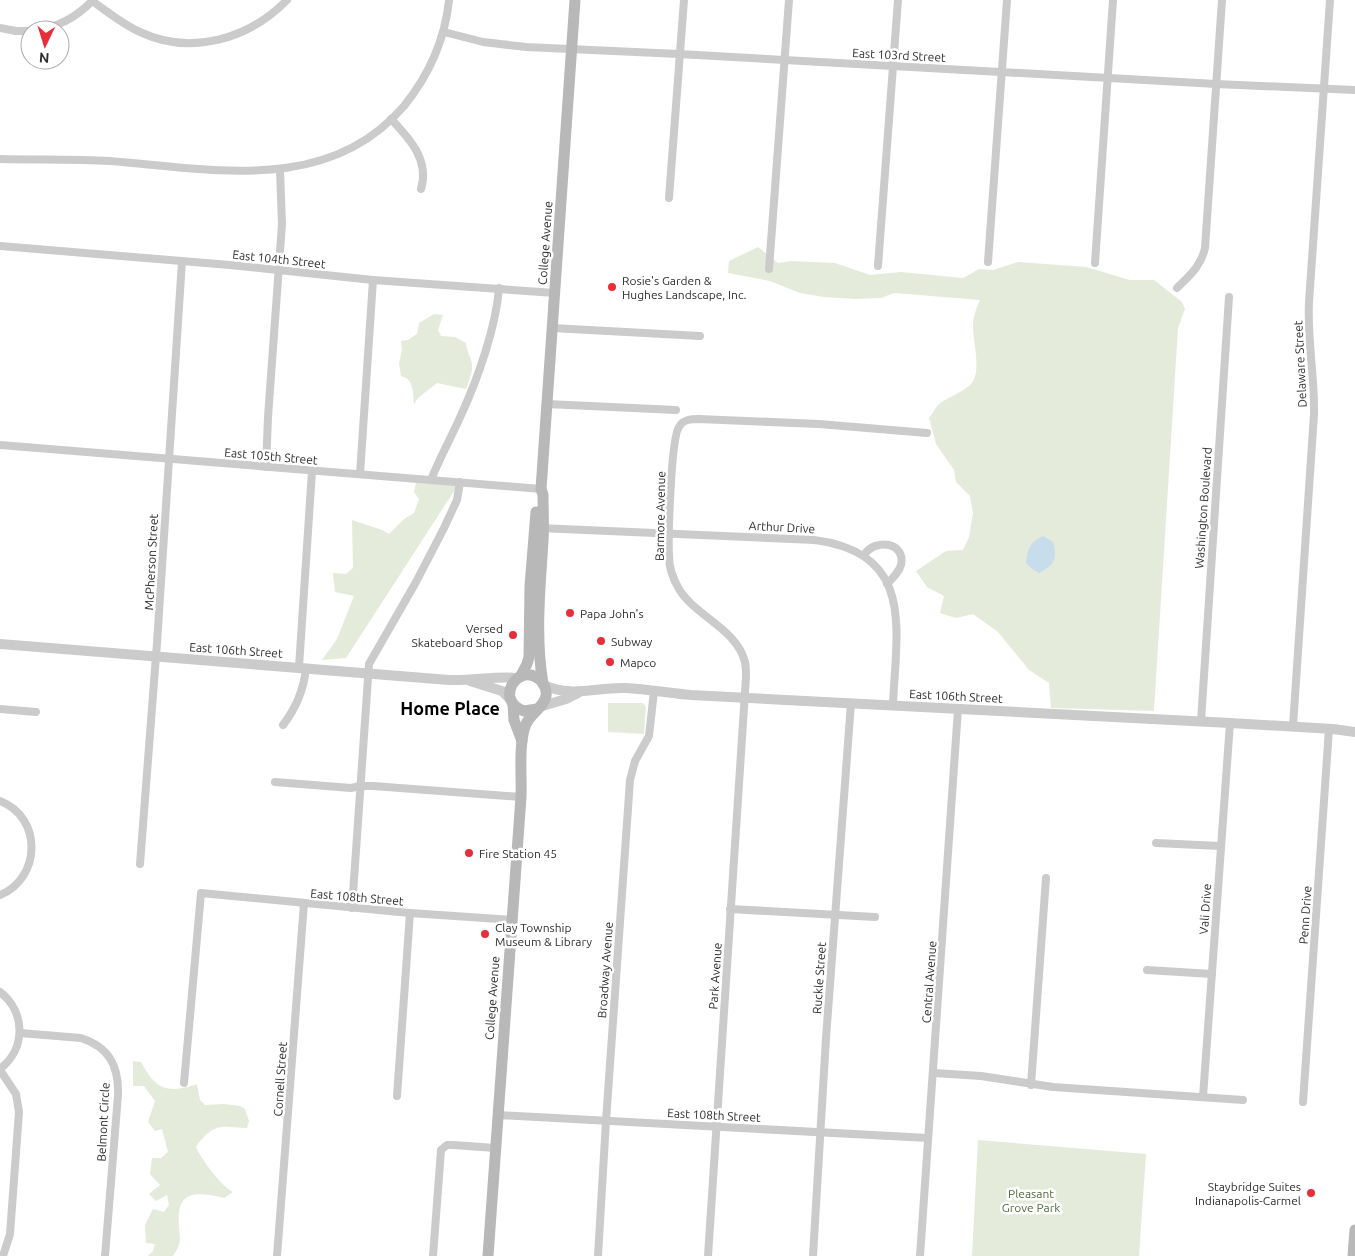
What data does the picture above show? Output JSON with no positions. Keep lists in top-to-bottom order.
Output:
{
  "streets": {
    "main road": ["College Avenue"],
    "street": [
      "East 103rd Street",
      "East 104th Street",
      "Delaware Street",
      "East 105th Street",
      "Washington Boulevard",
      "Barmore Avenue",
      "Arthur Drive",
      "McPherson Street",
      "East 106th Street",
      "East 108th Street",
      "Vali Drive",
      "Penn Drive",
      "Broadway Avenue",
      "Park Avenue",
      "Ruckle Street",
      "Central Avenue",
      "Cornell Street",
      "Belmont Circle"
    ]
  },
  "crossings": [
    ["East 103rd Street", "College Avenue"],
    ["East 103rd Street", "Delaware Street"],
    ["College Avenue", "East 104th Street"],
    ["College Avenue", "East 105th Street"],
    ["College Avenue", "Arthur Drive"],
    ["College Avenue", "East 106th Street"],
    ["College Avenue", "East 108th Street"],
    ["East 104th Street", "McPherson Street"],
    ["Delaware Street", "East 106th Street"],
    ["East 105th Street", "McPherson Street"],
    ["Washington Boulevard", "East 106th Street"],
    ["Barmore Avenue", "Arthur Drive"],
    ["Barmore Avenue", "East 106th Street"],
    ["Barmore Avenue", "Park Avenue"],
    ["Arthur Drive", "East 106th Street"],
    ["McPherson Street", "East 106th Street"],
    ["East 106th Street", "Vali Drive"],
    ["East 106th Street", "Penn Drive"],
    ["East 106th Street", "Broadway Avenue"],
    ["East 106th Street", "Park Avenue"],
    ["East 106th Street", "Ruckle Street"],
    ["East 106th Street", "Central Avenue"],
    ["East 108th Street", "Broadway Avenue"],
    ["East 108th Street", "Park Avenue"],
    ["East 108th Street", "Ruckle Street"],
    ["East 108th Street", "Central Avenue"],
    ["East 108th Street", "Cornell Street"]
  ],
  "districts": ["Home Place"],
  "parks": ["Pleasant Grove Park"],
  "places": [
    "Rosie's Garden & Hughes Landscape, Inc.",
    "Papa John's",
    "Versed Skateboard Shop",
    "Subway",
    "Mapco",
    "Fire Station 45",
    "Clay Township Museum & Library",
    "Staybridge Suites Indianapolis-Carmel"
  ],
  "north": "bottom"
}
